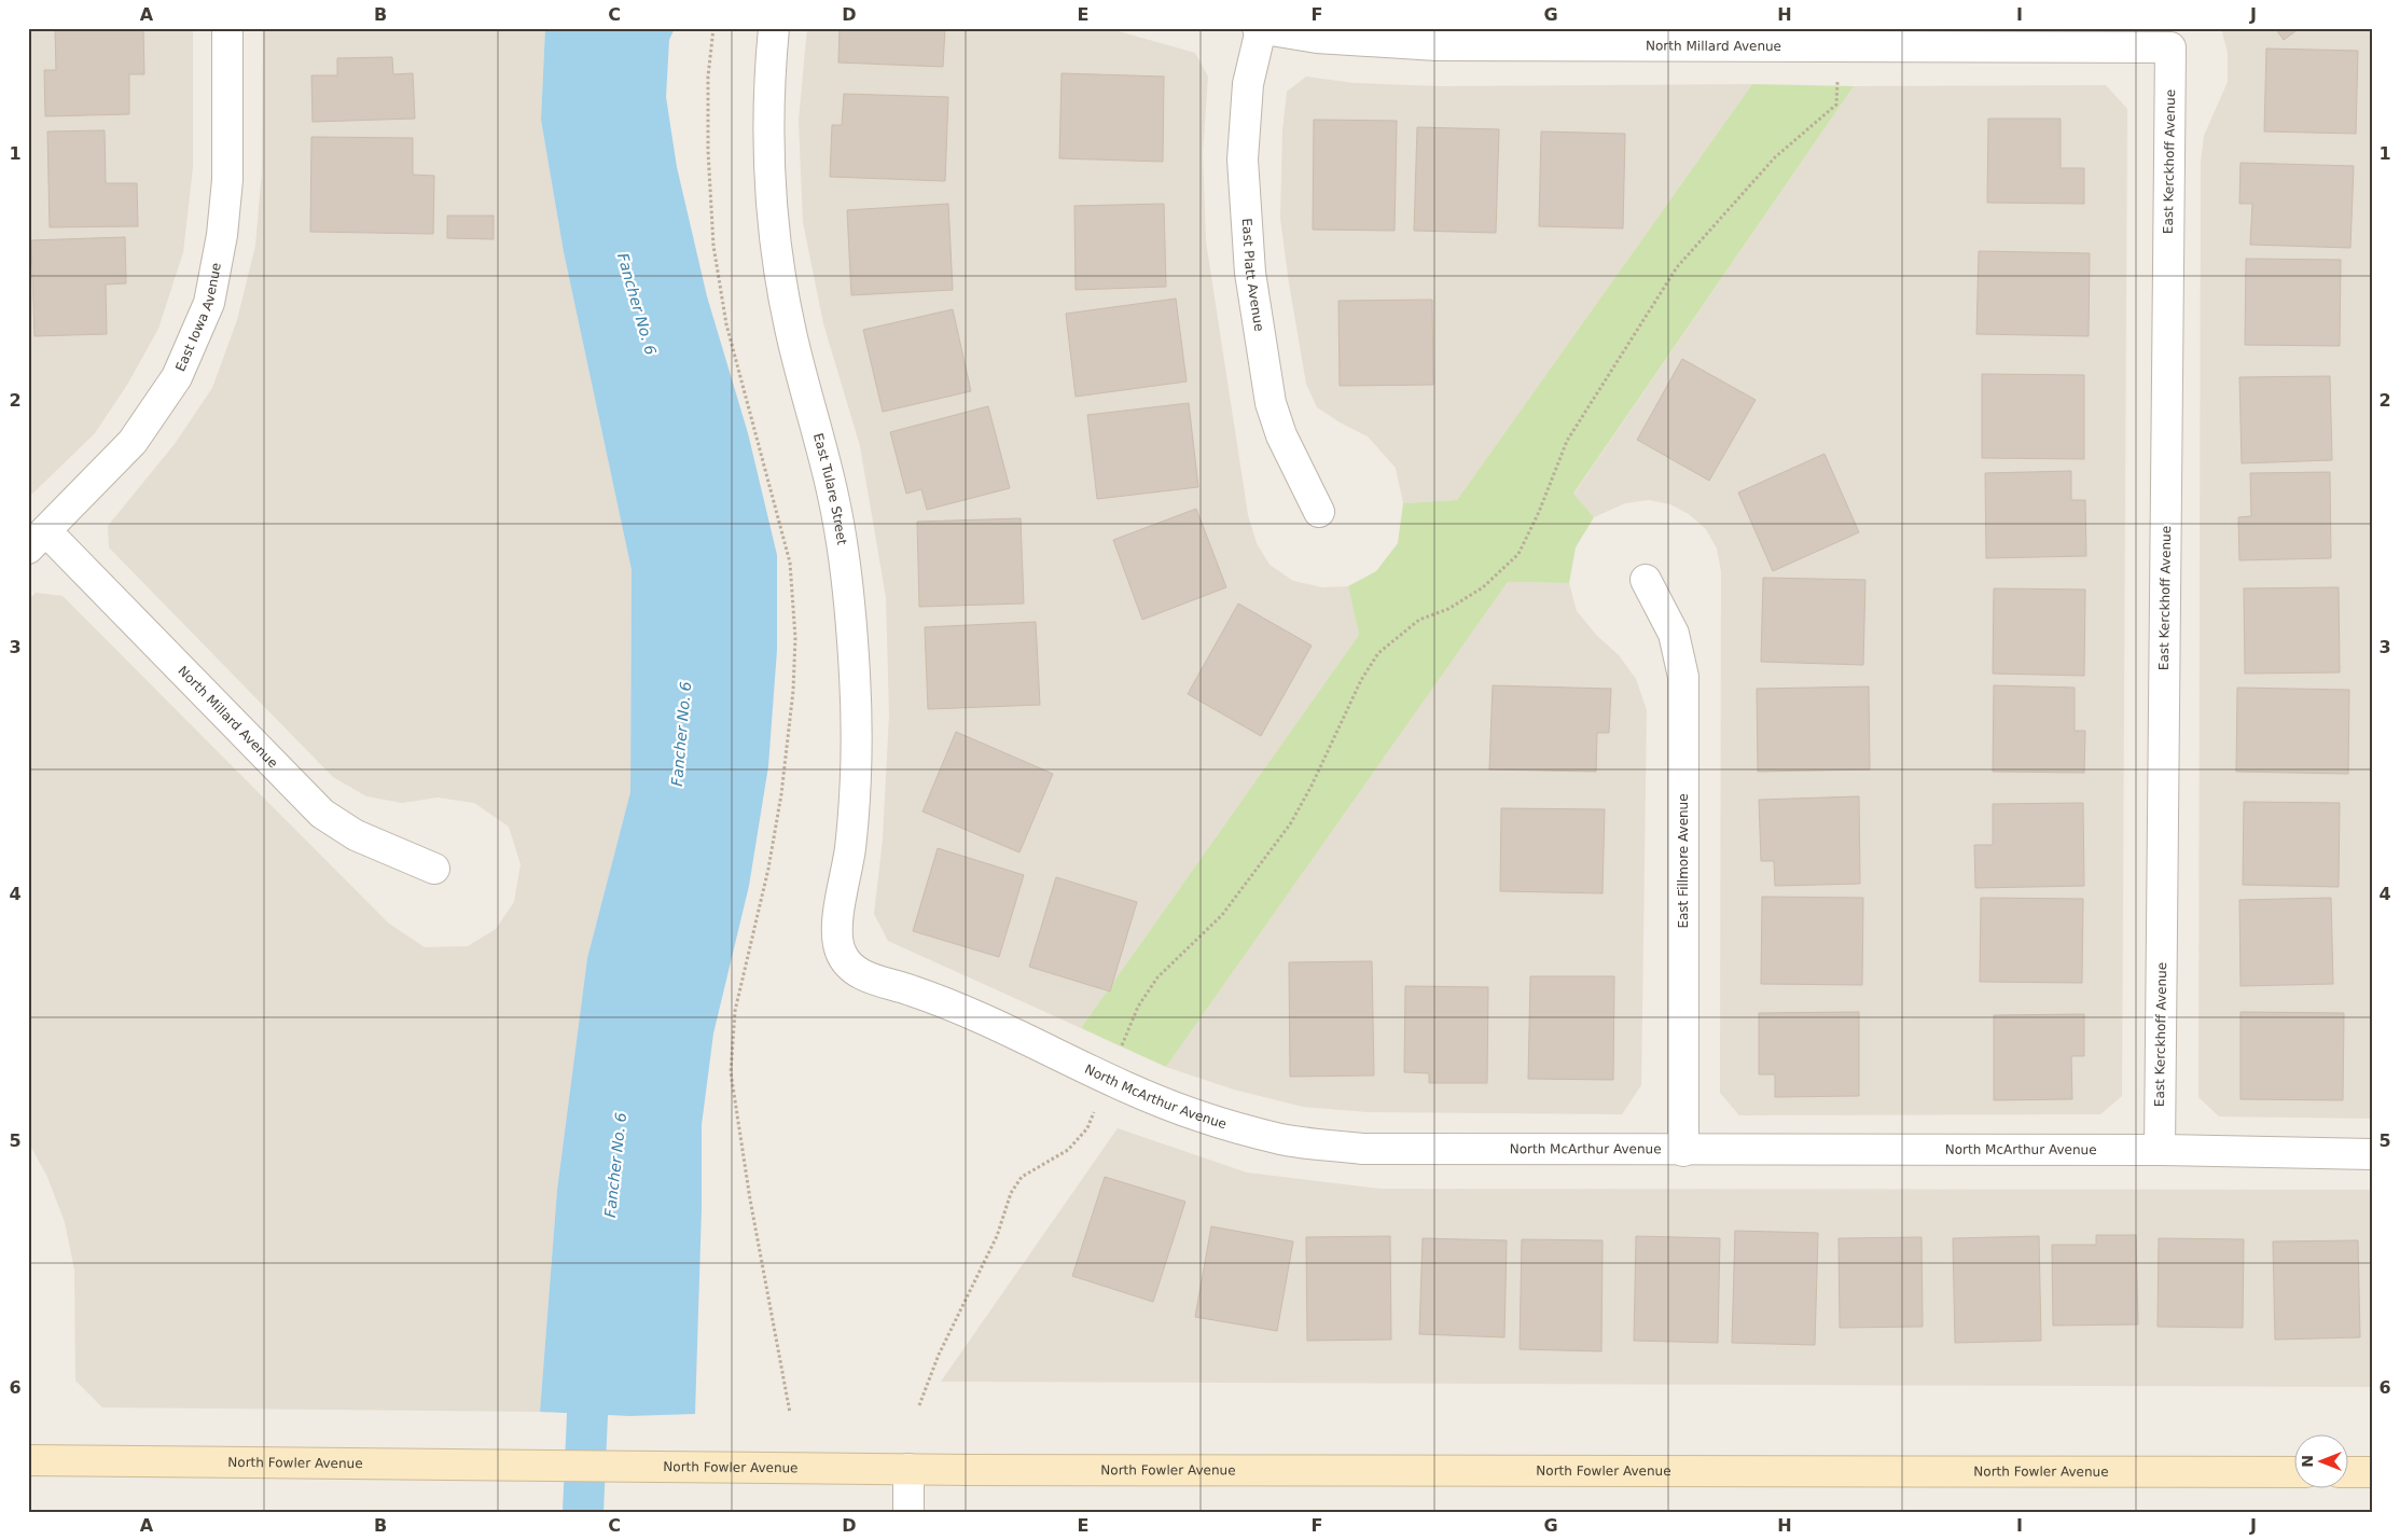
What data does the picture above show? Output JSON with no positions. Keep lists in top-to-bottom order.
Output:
{
  "streets": {
    "main road": ["North Fowler Avenue"],
    "street": [
      "North Millard Avenue",
      "East Kerckhoff Avenue",
      "East Platt Avenue",
      "East Iowa Avenue",
      "East Tulare Street",
      "East Fillmore Avenue",
      "North McArthur Avenue"
    ]
  },
  "crossings": [
    ["North Millard Avenue", "East Kerckhoff Avenue"],
    ["North Millard Avenue", "East Platt Avenue"],
    ["North Millard Avenue", "East Iowa Avenue"],
    ["East Kerckhoff Avenue", "North McArthur Avenue"],
    ["East Tulare Street", "North McArthur Avenue"],
    ["East Fillmore Avenue", "North McArthur Avenue"]
  ],
  "water": ["Fancher No. 6"],
  "north": "left",
  "grid": {
    "columns": [
      "A",
      "B",
      "C",
      "D",
      "E",
      "F",
      "G",
      "H",
      "I",
      "J"
    ],
    "rows": [
      "1",
      "2",
      "3",
      "4",
      "5",
      "6"
    ]
  }
}
